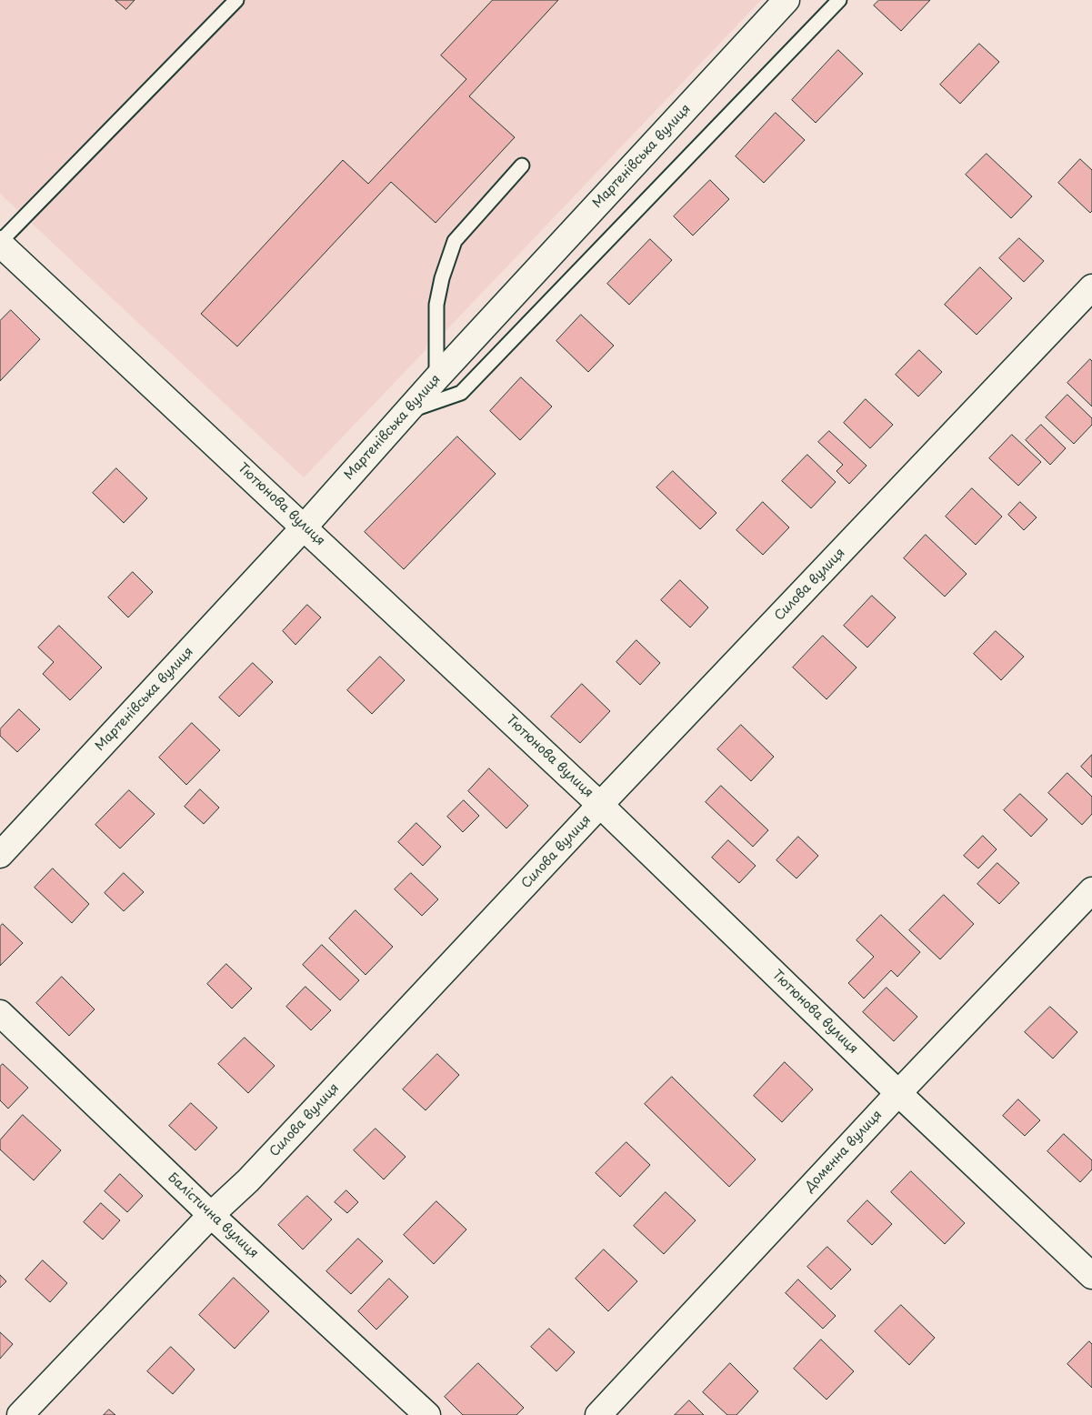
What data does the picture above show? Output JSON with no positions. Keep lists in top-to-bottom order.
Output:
{
  "streets": {
    "street": [
      "Мартенівська вулиця",
      "Тютюнова вулиця",
      "Силова вулиця",
      "Доменна вулиця",
      "Балістична вулиця"
    ]
  },
  "crossings": [
    ["Мартенівська вулиця", "Тютюнова вулиця"],
    ["Тютюнова вулиця", "Силова вулиця"],
    ["Тютюнова вулиця", "Доменна вулиця"],
    ["Силова вулиця", "Балістична вулиця"]
  ]
}
